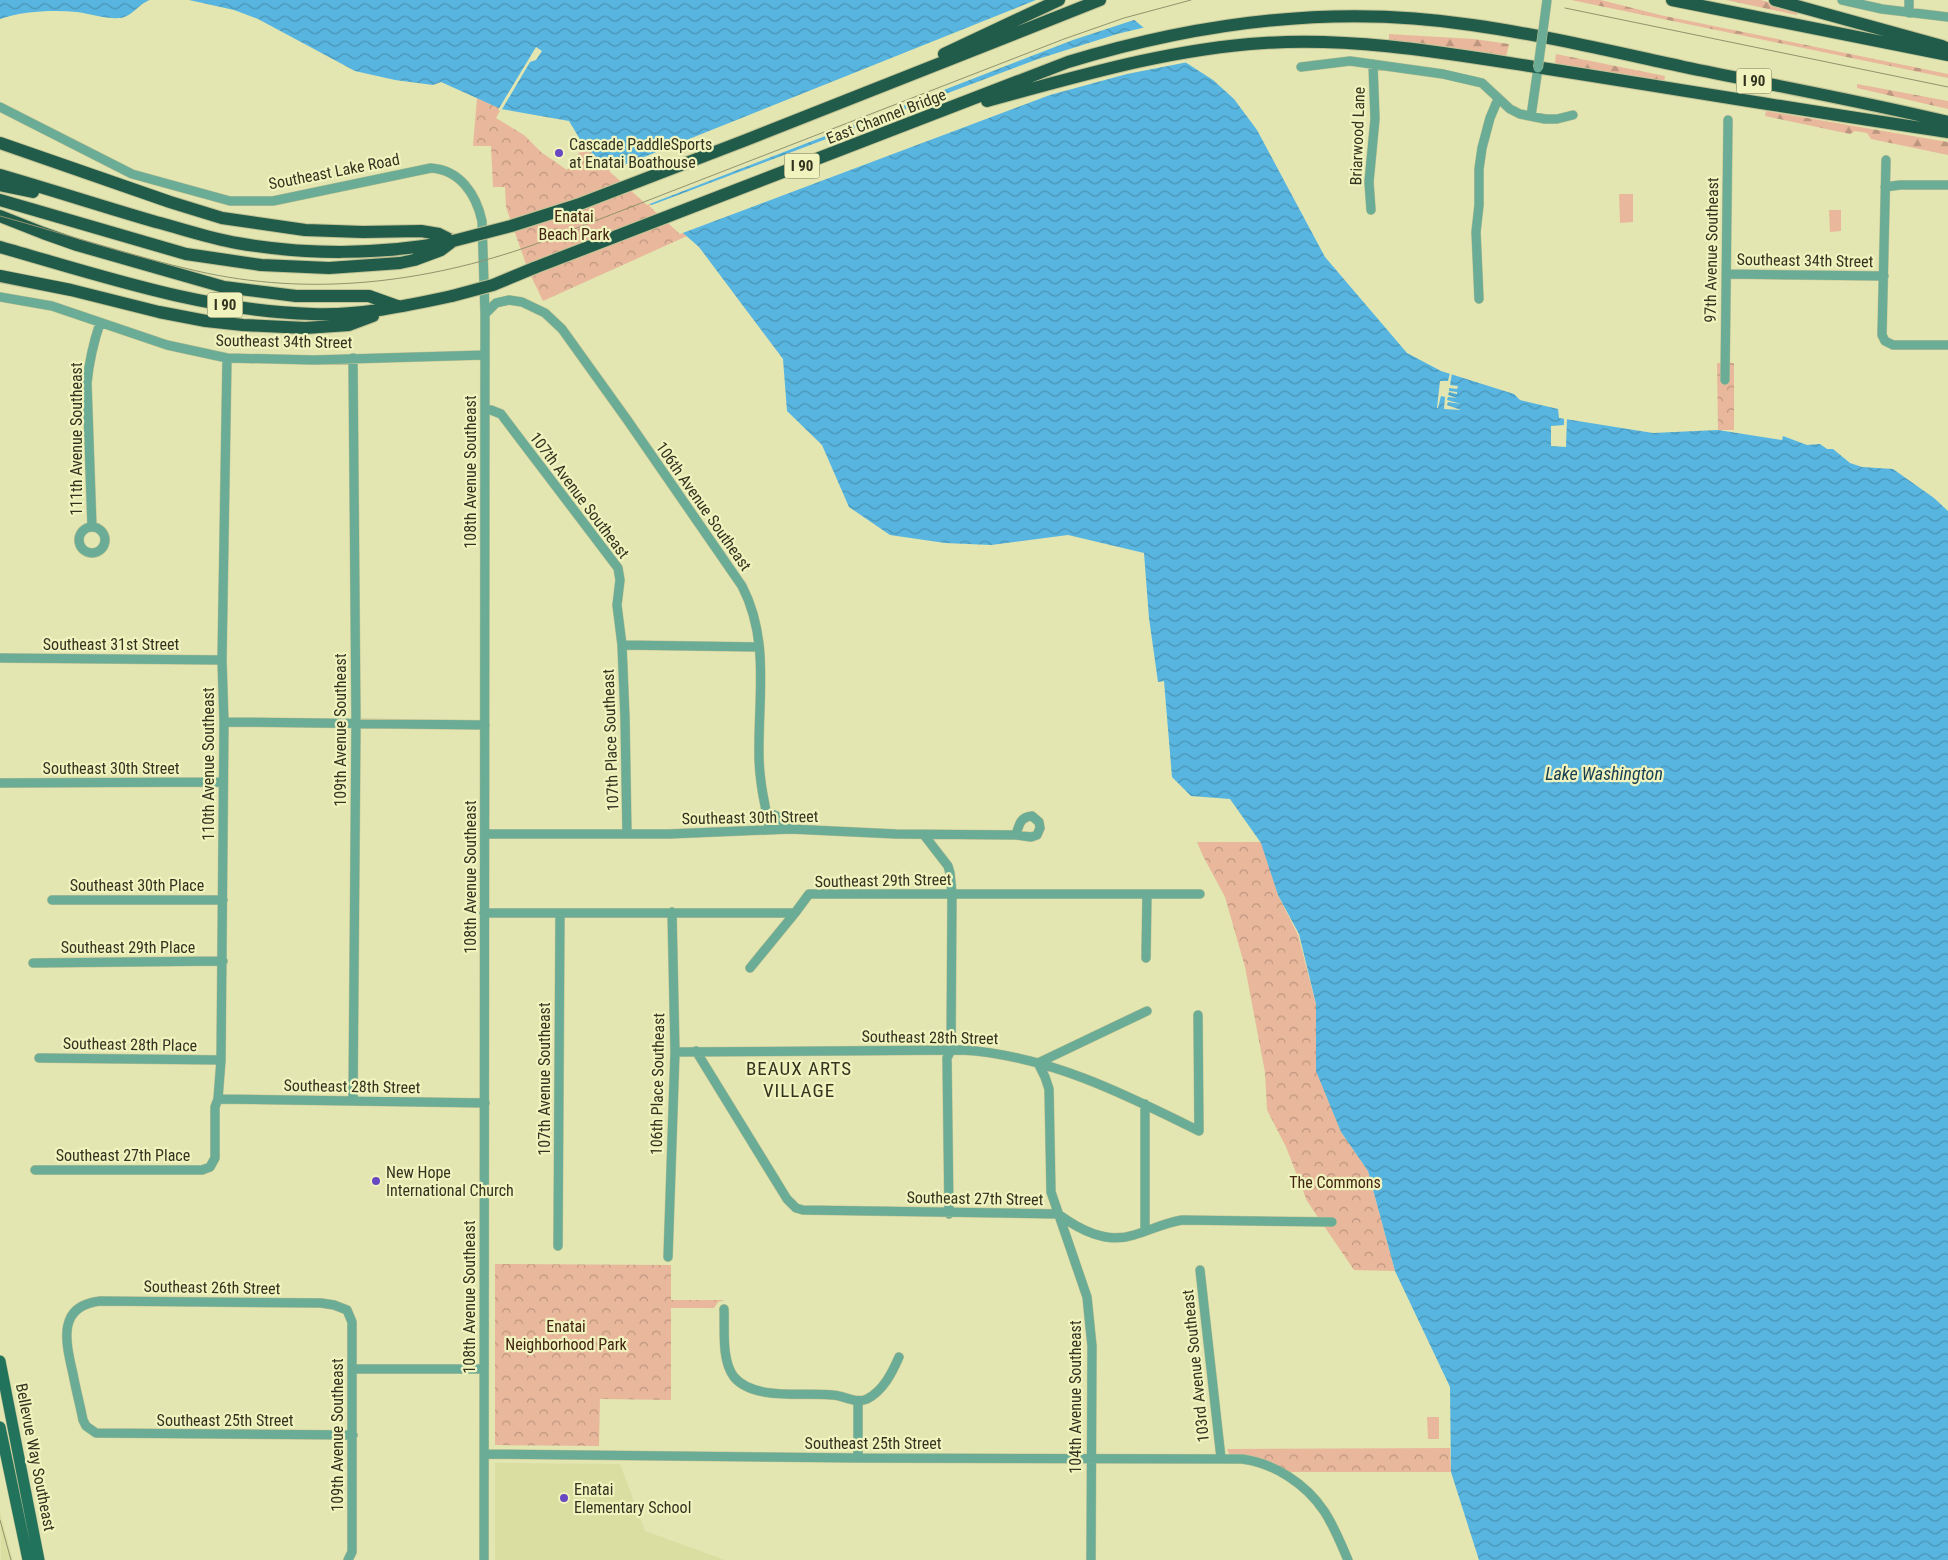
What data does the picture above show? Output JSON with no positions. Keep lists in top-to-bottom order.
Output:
{
  "streets": {
    "highway": ["I 90", "East Channel Bridge"],
    "main road": ["Bellevue Way Southeast"],
    "street": [
      "Briarwood Lane",
      "Southeast Lake Road",
      "97th Avenue Southeast",
      "Southeast 34th Street",
      "111th Avenue Southeast",
      "108th Avenue Southeast",
      "107th Avenue Southeast",
      "106th Avenue Southeast",
      "Southeast 31st Street",
      "109th Avenue Southeast",
      "107th Place Southeast",
      "110th Avenue Southeast",
      "Southeast 30th Street",
      "Southeast 29th Street",
      "Southeast 30th Place",
      "Southeast 29th Place",
      "Southeast 28th Street",
      "Southeast 28th Place",
      "106th Place Southeast",
      "Southeast 27th Place",
      "Southeast 27th Street",
      "Southeast 26th Street",
      "103rd Avenue Southeast",
      "104th Avenue Southeast",
      "Southeast 25th Street"
    ]
  },
  "crossings": [
    ["I 90", "East Channel Bridge"],
    ["Southeast Lake Road", "108th Avenue Southeast"],
    ["97th Avenue Southeast", "Southeast 34th Street"],
    ["Southeast 34th Street", "111th Avenue Southeast"],
    ["Southeast 34th Street", "108th Avenue Southeast"],
    ["Southeast 34th Street", "109th Avenue Southeast"],
    ["Southeast 34th Street", "110th Avenue Southeast"],
    ["108th Avenue Southeast", "107th Avenue Southeast"],
    ["108th Avenue Southeast", "106th Avenue Southeast"],
    ["108th Avenue Southeast", "Southeast 30th Street"],
    ["108th Avenue Southeast", "Southeast 28th Street"],
    ["108th Avenue Southeast", "Southeast 25th Street"],
    ["107th Avenue Southeast", "107th Place Southeast"],
    ["106th Avenue Southeast", "Southeast 30th Street"],
    ["Southeast 31st Street", "110th Avenue Southeast"],
    ["109th Avenue Southeast", "Southeast 28th Street"],
    ["109th Avenue Southeast", "Southeast 26th Street"],
    ["109th Avenue Southeast", "Southeast 25th Street"],
    ["107th Place Southeast", "Southeast 30th Street"],
    ["110th Avenue Southeast", "Southeast 30th Street"],
    ["110th Avenue Southeast", "Southeast 30th Place"],
    ["110th Avenue Southeast", "Southeast 29th Place"],
    ["110th Avenue Southeast", "Southeast 28th Street"],
    ["110th Avenue Southeast", "Southeast 28th Place"],
    ["110th Avenue Southeast", "Southeast 27th Place"],
    ["Southeast 28th Street", "106th Place Southeast"],
    ["Southeast 28th Street", "Southeast 27th Street"],
    ["Southeast 28th Street", "104th Avenue Southeast"],
    ["Southeast 27th Street", "104th Avenue Southeast"],
    ["Southeast 26th Street", "Southeast 25th Street"],
    ["103rd Avenue Southeast", "Southeast 25th Street"],
    ["104th Avenue Southeast", "Southeast 25th Street"]
  ],
  "districts": ["BEAUX ARTS VILLAGE"],
  "water": ["Lake Washington"],
  "parks": ["Enatai Beach Park", "The Commons", "Enatai Neighborhood Park"],
  "places": ["Cascade PaddleSports at Enatai Boathouse", "New Hope International Church", "Enatai Elementary School"]
}
